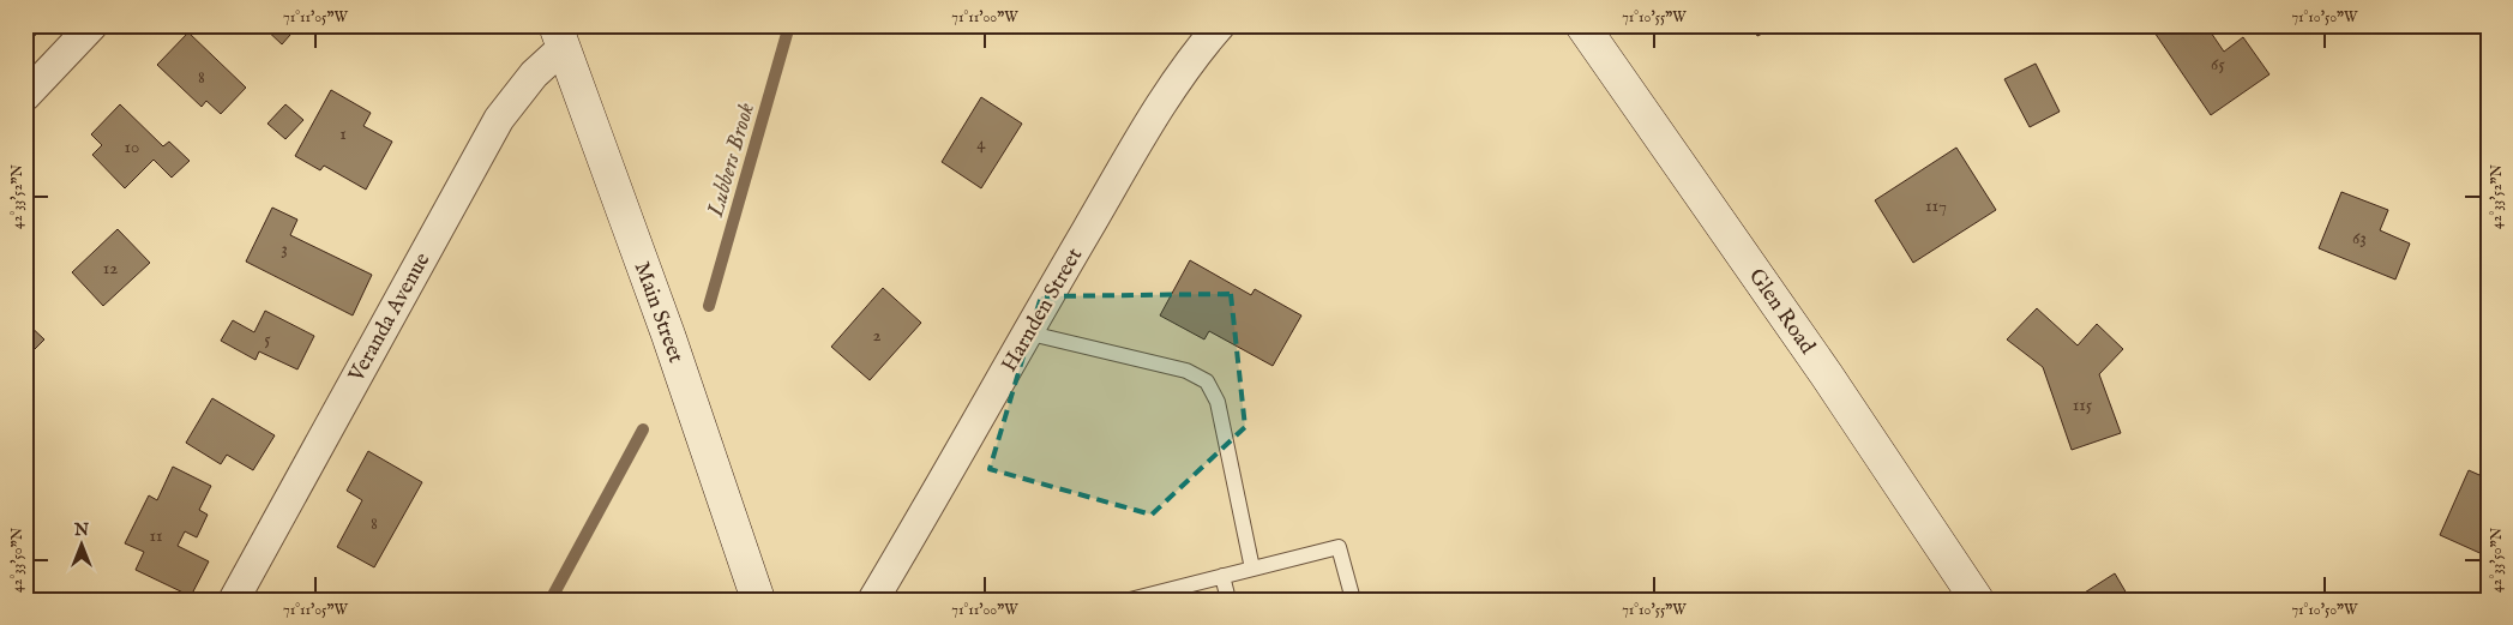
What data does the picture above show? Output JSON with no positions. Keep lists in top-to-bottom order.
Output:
{
  "streets": {
    "street": [
      "Harnden Street",
      "Glen Road",
      "Main Street",
      "Veranda Avenue"
    ]
  },
  "crossings": [
    ["Main Street", "Veranda Avenue"]
  ],
  "water": ["Lubbers Brook"],
  "house_numbers": [
    "65",
    "8",
    "1",
    "4",
    "10",
    "117",
    "63",
    "3",
    "12",
    "2",
    "5",
    "115",
    "8",
    "11"
  ],
  "north": "top",
  "coordinates": [
    "71°11'05\"W",
    "71°11'00\"W",
    "71°10'55\"W",
    "71°10'50\"W",
    "42°33'52\"N",
    "42°33'50\"N"
  ]
}
